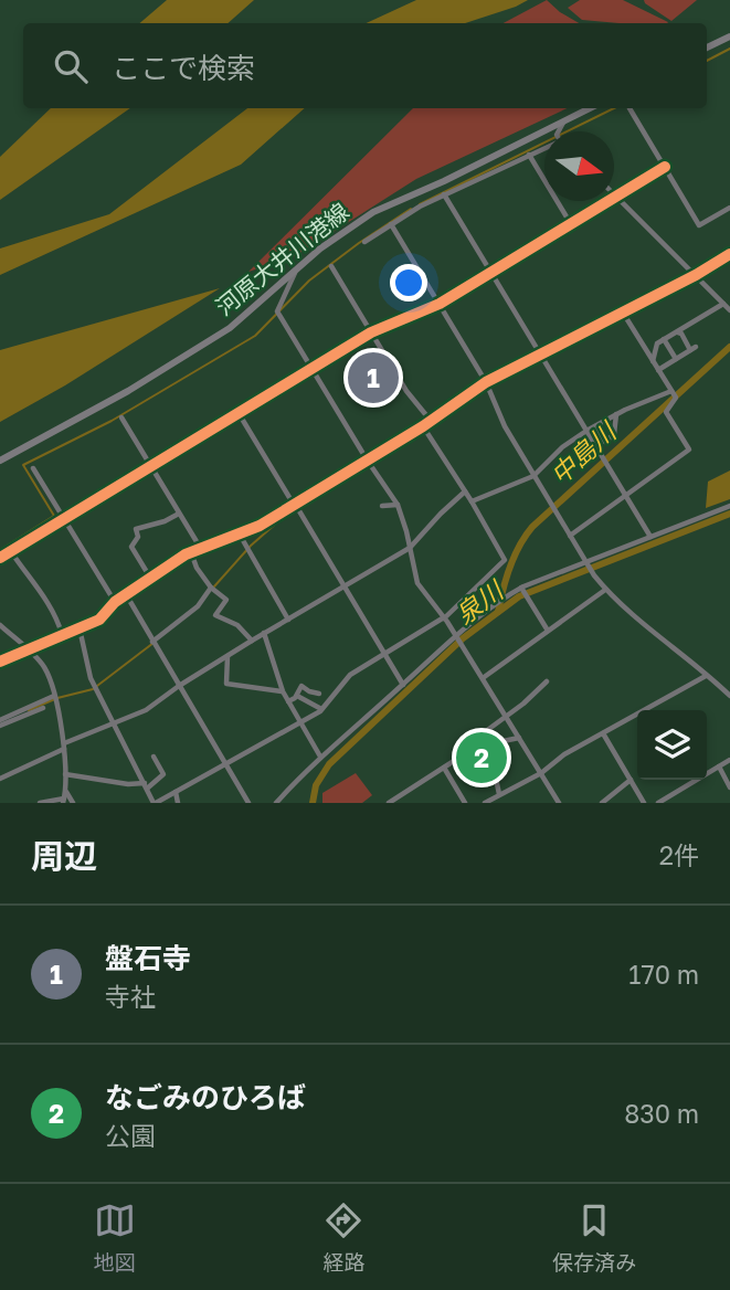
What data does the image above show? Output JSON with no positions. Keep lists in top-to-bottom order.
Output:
{
  "streets": {
    "main road": ["河原大井川港線"]
  },
  "water": ["中島川", "泉川"],
  "north": "right",
  "page": {
    "search": "ここで検索",
    "pins": ["1", "2"],
    "heading": ["周辺", "2件"],
    "list": [
      {
        "mark": "1",
        "name": "盤石寺",
        "note": "寺社",
        "value": "170 m"
      },
      {
        "mark": "2",
        "name": "なごみのひろば",
        "note": "公園",
        "value": "830 m"
      }
    ],
    "nav": ["地図", "経路", "保存済み"]
  }
}
